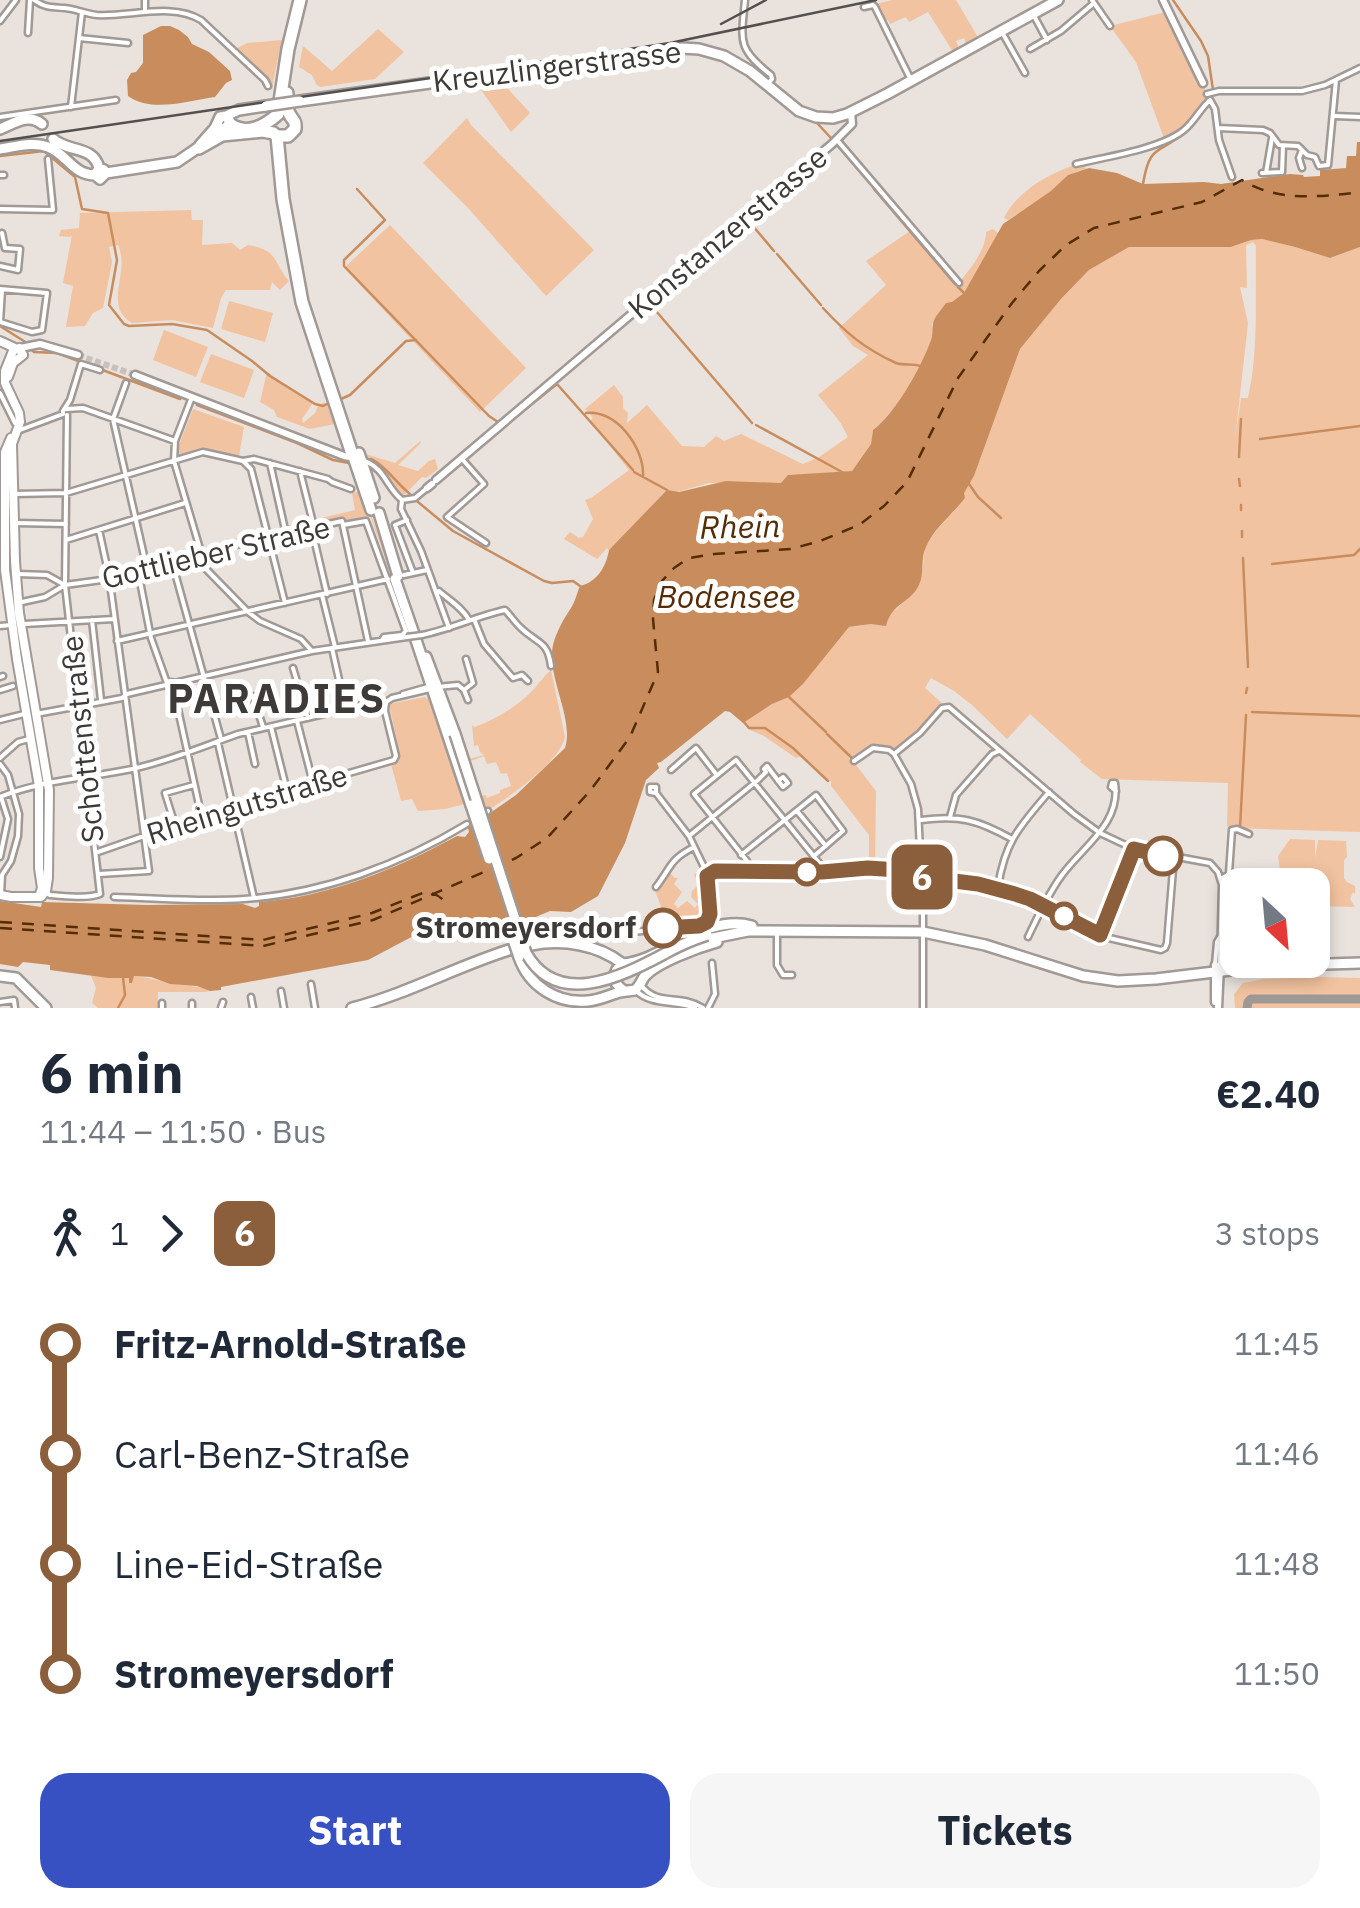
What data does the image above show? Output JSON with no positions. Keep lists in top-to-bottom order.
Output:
{
  "streets": {
    "main road": ["Kreuzlingerstrasse"],
    "street": [
      "Konstanzerstrasse",
      "Gottlieber Straße",
      "Schottenstraße",
      "Rheingutstraße"
    ]
  },
  "crossings": [
    ["Kreuzlingerstrasse", "Konstanzerstrasse"],
    ["Gottlieber Straße", "Schottenstraße"],
    ["Schottenstraße", "Rheingutstraße"]
  ],
  "districts": ["PARADIES"],
  "water": ["Rhein", "Bodensee"],
  "places": ["Stromeyersdorf"],
  "lines": ["bus line 6"],
  "north": "bottom right",
  "page": {
    "on_map": "6",
    "heading": ["6 min", "11:44 – 11:50 · Bus", "€2.40"],
    "legs": ["1", "6", "3 stops"],
    "list": [
      {
        "name": "Fritz-Arnold-Straße",
        "value": "11:45"
      },
      {
        "name": "Carl-Benz-Straße",
        "value": "11:46"
      },
      {
        "name": "Line-Eid-Straße",
        "value": "11:48"
      },
      {
        "name": "Stromeyersdorf",
        "value": "11:50"
      }
    ],
    "buttons": ["Start", "Tickets"]
  }
}
